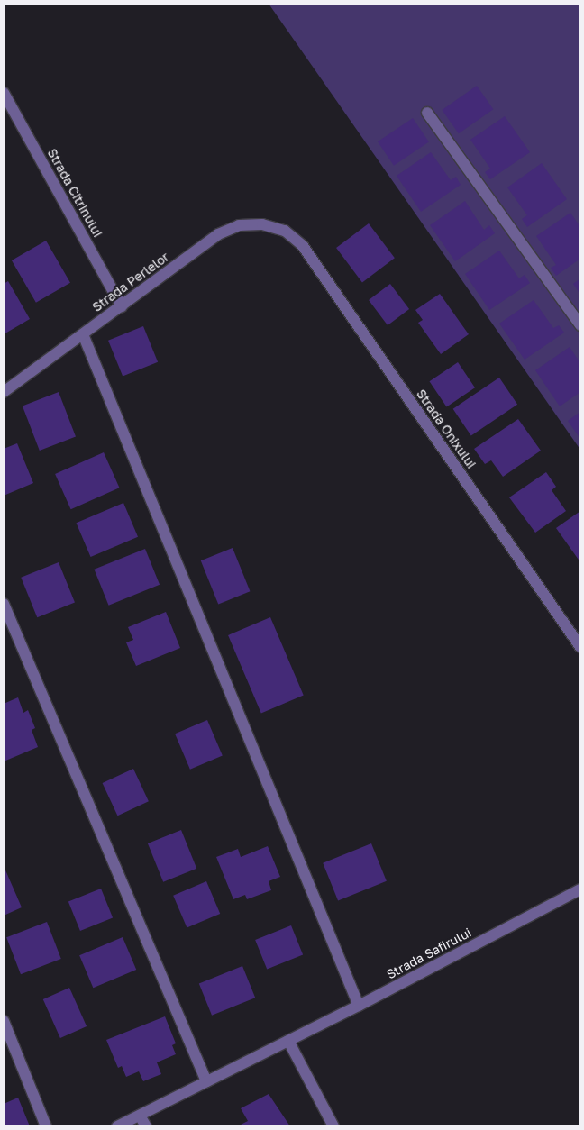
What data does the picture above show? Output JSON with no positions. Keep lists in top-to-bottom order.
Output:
{
  "streets": {
    "street": [
      "Strada Citrinului",
      "Strada Perlelor",
      "Strada Onixului",
      "Strada Safirului"
    ]
  },
  "crossings": [
    ["Strada Citrinului", "Strada Perlelor"],
    ["Strada Perlelor", "Strada Onixului"]
  ]
}
